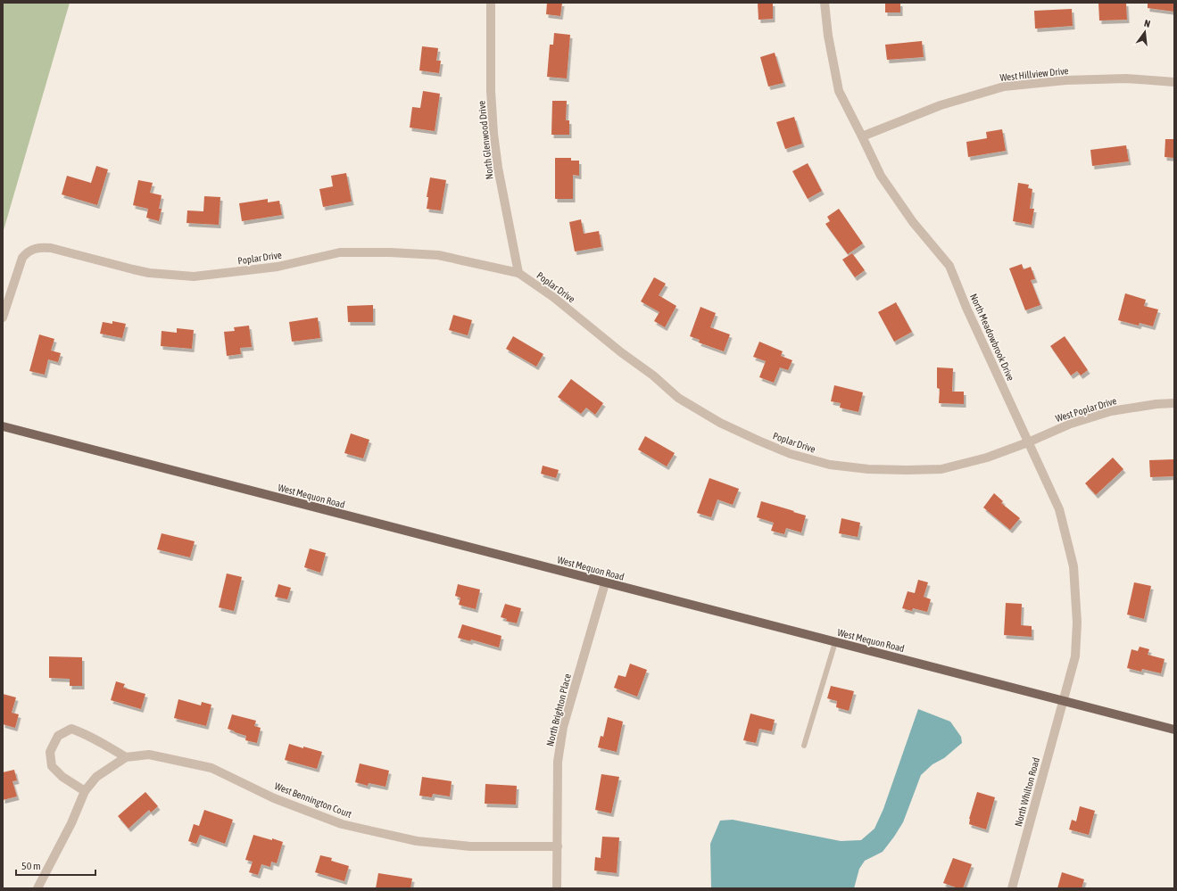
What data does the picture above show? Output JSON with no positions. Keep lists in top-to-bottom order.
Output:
{
  "streets": {
    "main road": ["West Mequon Road"],
    "street": [
      "West Hillview Drive",
      "North Glenwood Drive",
      "Poplar Drive",
      "North Meadowbrook Drive",
      "West Poplar Drive",
      "North Brighton Place",
      "North Whilton Road",
      "West Bennington Court"
    ]
  },
  "crossings": [
    ["West Hillview Drive", "North Meadowbrook Drive"],
    ["North Glenwood Drive", "Poplar Drive"],
    ["Poplar Drive", "North Meadowbrook Drive"],
    ["Poplar Drive", "West Poplar Drive"],
    ["North Meadowbrook Drive", "West Poplar Drive"],
    ["North Meadowbrook Drive", "West Mequon Road"],
    ["North Meadowbrook Drive", "North Whilton Road"],
    ["West Mequon Road", "North Brighton Place"],
    ["West Mequon Road", "North Whilton Road"],
    ["North Brighton Place", "West Bennington Court"]
  ],
  "scale_bar": "50 m",
  "north": "top"
}
